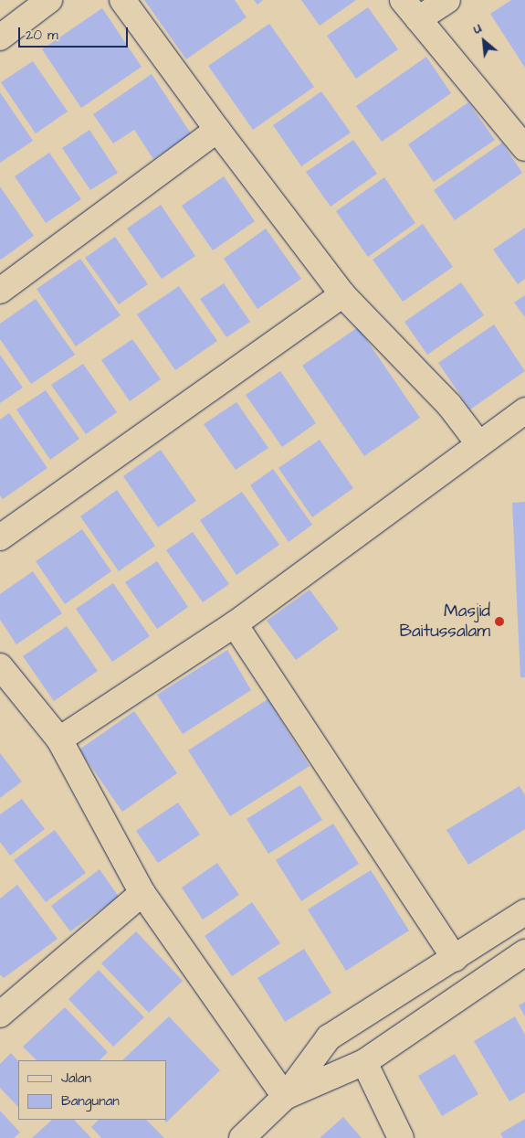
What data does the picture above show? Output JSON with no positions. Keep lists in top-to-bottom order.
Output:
{
  "places": ["Masjid Baitussalam"],
  "legend": ["Jalan", "Bangunan"],
  "scale_bar": "20 m",
  "north": "top left"
}
